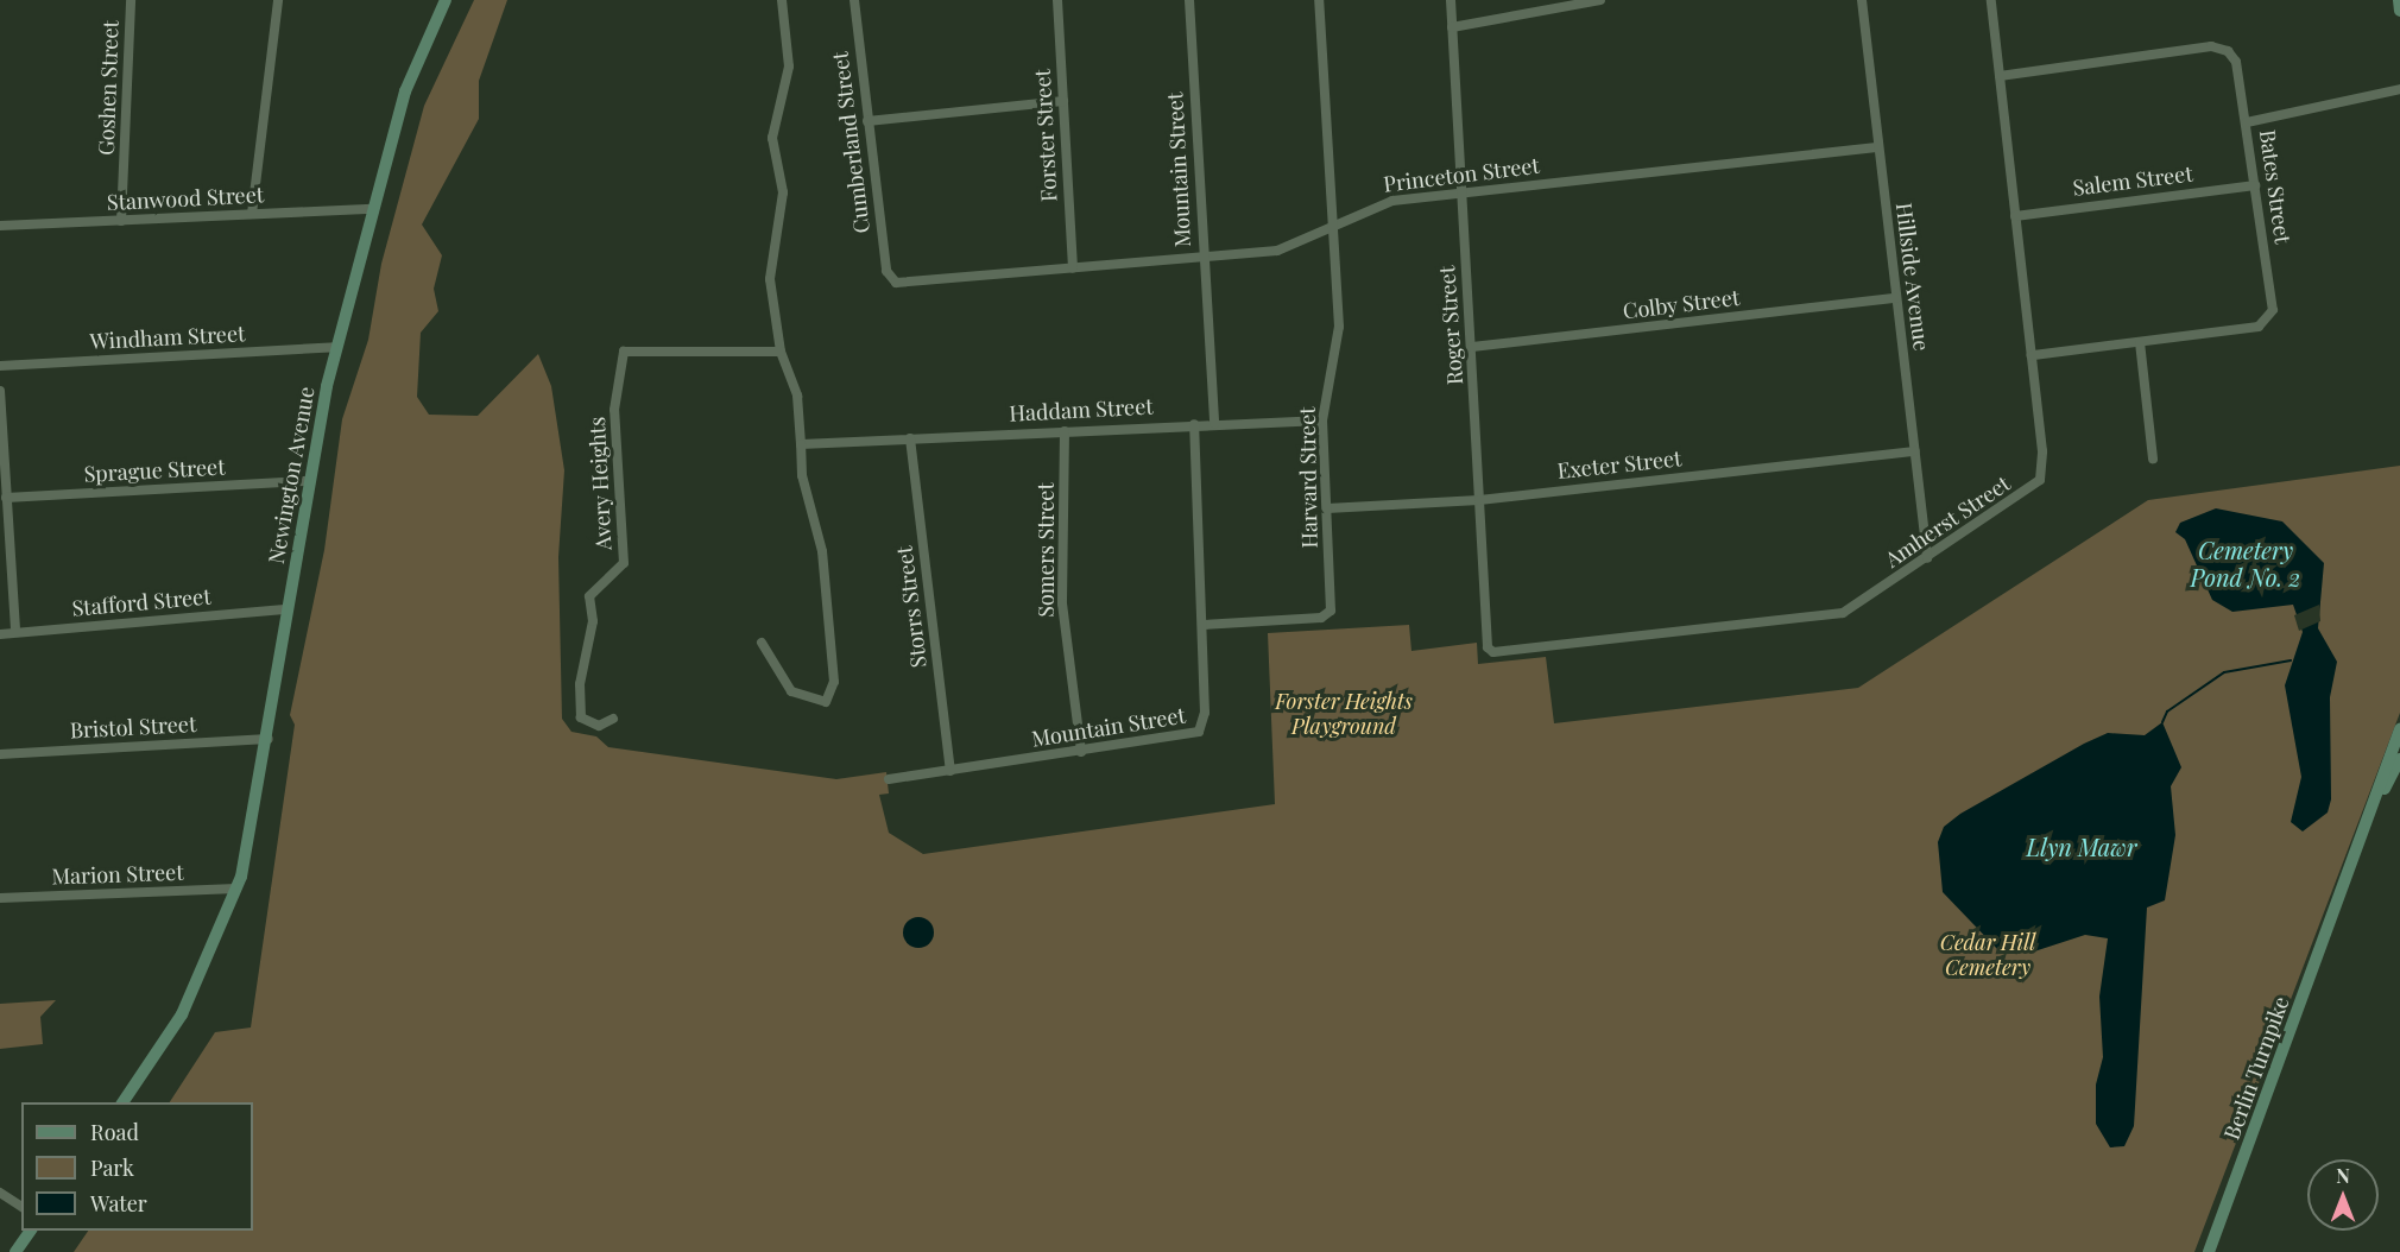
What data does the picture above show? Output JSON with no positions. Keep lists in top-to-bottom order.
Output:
{
  "streets": {
    "main road": ["Newington Avenue", "Berlin Turnpike"],
    "street": [
      "Goshen Street",
      "Forster Street",
      "Cumberland Street",
      "Mountain Street",
      "Princeton Street",
      "Salem Street",
      "Bates Street",
      "Stanwood Street",
      "Hillside Avenue",
      "Colby Street",
      "Roger Street",
      "Windham Street",
      "Haddam Street",
      "Exeter Street",
      "Sprague Street",
      "Harvard Street",
      "Avery Heights",
      "Amherst Street",
      "Somers Street",
      "Stafford Street",
      "Storrs Street",
      "Bristol Street",
      "Marion Street"
    ]
  },
  "crossings": [
    ["Goshen Street", "Stanwood Street"],
    ["Forster Street", "Princeton Street"],
    ["Cumberland Street", "Princeton Street"],
    ["Mountain Street", "Princeton Street"],
    ["Mountain Street", "Haddam Street"],
    ["Mountain Street", "Harvard Street"],
    ["Mountain Street", "Somers Street"],
    ["Mountain Street", "Storrs Street"],
    ["Princeton Street", "Hillside Avenue"],
    ["Princeton Street", "Roger Street"],
    ["Princeton Street", "Harvard Street"],
    ["Salem Street", "Bates Street"],
    ["Salem Street", "Amherst Street"],
    ["Bates Street", "Amherst Street"],
    ["Stanwood Street", "Newington Avenue"],
    ["Hillside Avenue", "Colby Street"],
    ["Hillside Avenue", "Exeter Street"],
    ["Hillside Avenue", "Amherst Street"],
    ["Colby Street", "Roger Street"],
    ["Roger Street", "Exeter Street"],
    ["Roger Street", "Amherst Street"],
    ["Windham Street", "Newington Avenue"],
    ["Haddam Street", "Harvard Street"],
    ["Haddam Street", "Somers Street"],
    ["Haddam Street", "Storrs Street"],
    ["Exeter Street", "Harvard Street"],
    ["Sprague Street", "Newington Avenue"],
    ["Newington Avenue", "Stafford Street"],
    ["Newington Avenue", "Bristol Street"],
    ["Newington Avenue", "Marion Street"]
  ],
  "water": ["Cemetery Pond No. 2", "Llyn Mawr"],
  "parks": ["Forster Heights Playground", "Cedar Hill Cemetery"],
  "legend": ["Road", "Park", "Water"],
  "north": "top"
}
